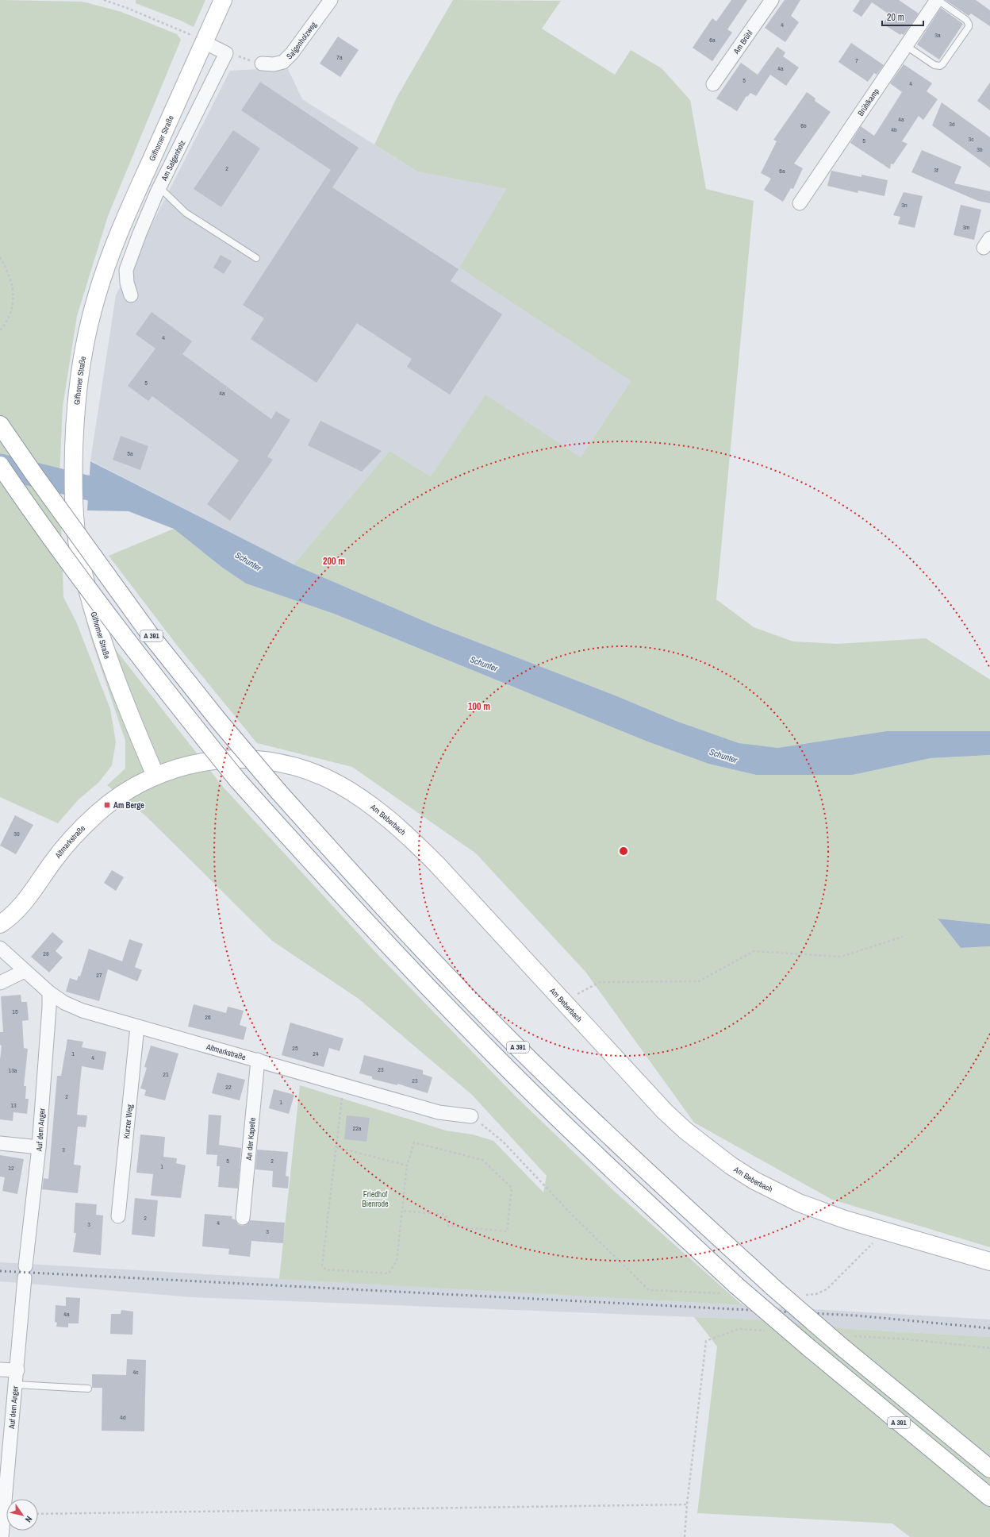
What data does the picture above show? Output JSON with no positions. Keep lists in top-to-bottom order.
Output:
{
  "streets": {
    "main road": [
      "Gifhorner Straße",
      "A 391",
      "Am Beberbach",
      "Altmarkstraße"
    ],
    "street": [
      "Salgenholzweg",
      "Am Brühl",
      "Brühlkamp",
      "Am Salgenholz",
      "Kurzer Weg",
      "Auf dem Anger",
      "An der Kapelle"
    ]
  },
  "crossings": [
    ["Gifhorner Straße", "Am Beberbach"],
    ["Gifhorner Straße", "Altmarkstraße"],
    ["Am Beberbach", "Altmarkstraße"],
    ["Altmarkstraße", "Kurzer Weg"],
    ["Altmarkstraße", "Auf dem Anger"],
    ["Altmarkstraße", "An der Kapelle"]
  ],
  "water": ["Schunter"],
  "parks": ["Friedhof Bienrode"],
  "places": {
    "transit": ["Am Berge"]
  },
  "house_numbers": [
    "4",
    "3a",
    "6a",
    "7a",
    "7",
    "4a",
    "5",
    "4",
    "4a",
    "3d",
    "6b",
    "4b",
    "3c",
    "5",
    "3b",
    "2",
    "3f",
    "6a",
    "3n",
    "3m",
    "4",
    "5",
    "4a",
    "5a",
    "30",
    "28",
    "27",
    "15",
    "26",
    "25",
    "1",
    "24",
    "4",
    "23",
    "13a",
    "21",
    "23",
    "22",
    "2",
    "1",
    "13",
    "22a",
    "3",
    "5",
    "2",
    "1",
    "12",
    "2",
    "4",
    "3",
    "3",
    "4a",
    "4c",
    "4d"
  ],
  "scale_bar": "20 m",
  "north": "bottom right",
  "rings": ["200 m", "100 m"]
}
